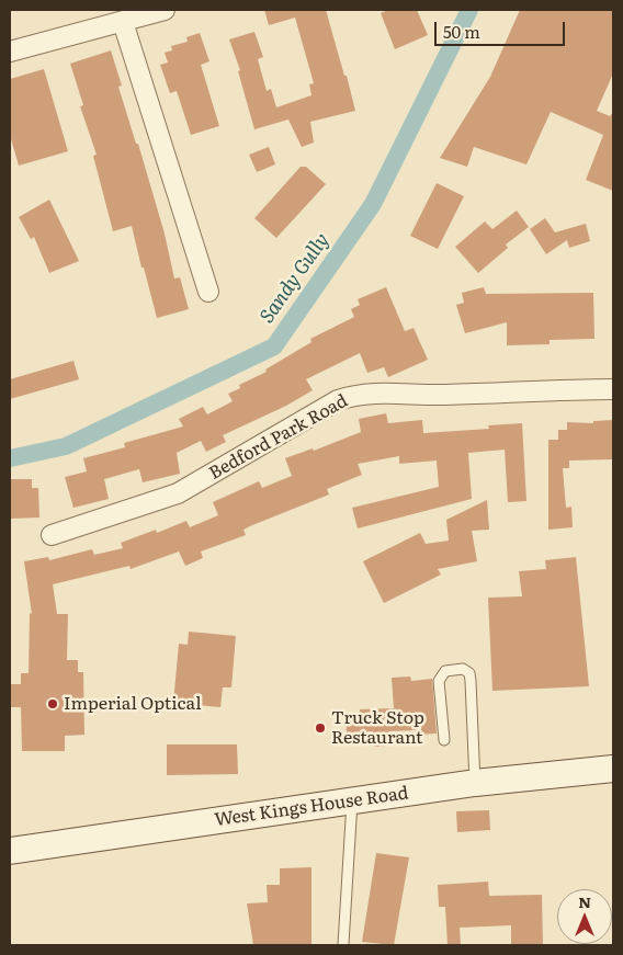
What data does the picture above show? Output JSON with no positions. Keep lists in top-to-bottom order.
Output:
{
  "streets": {
    "main road": ["West Kings House Road"],
    "street": ["Bedford Park Road"]
  },
  "water": ["Sandy Gully"],
  "places": ["Imperial Optical", "Truck Stop Restaurant"],
  "scale_bar": "50 m",
  "north": "top"
}
